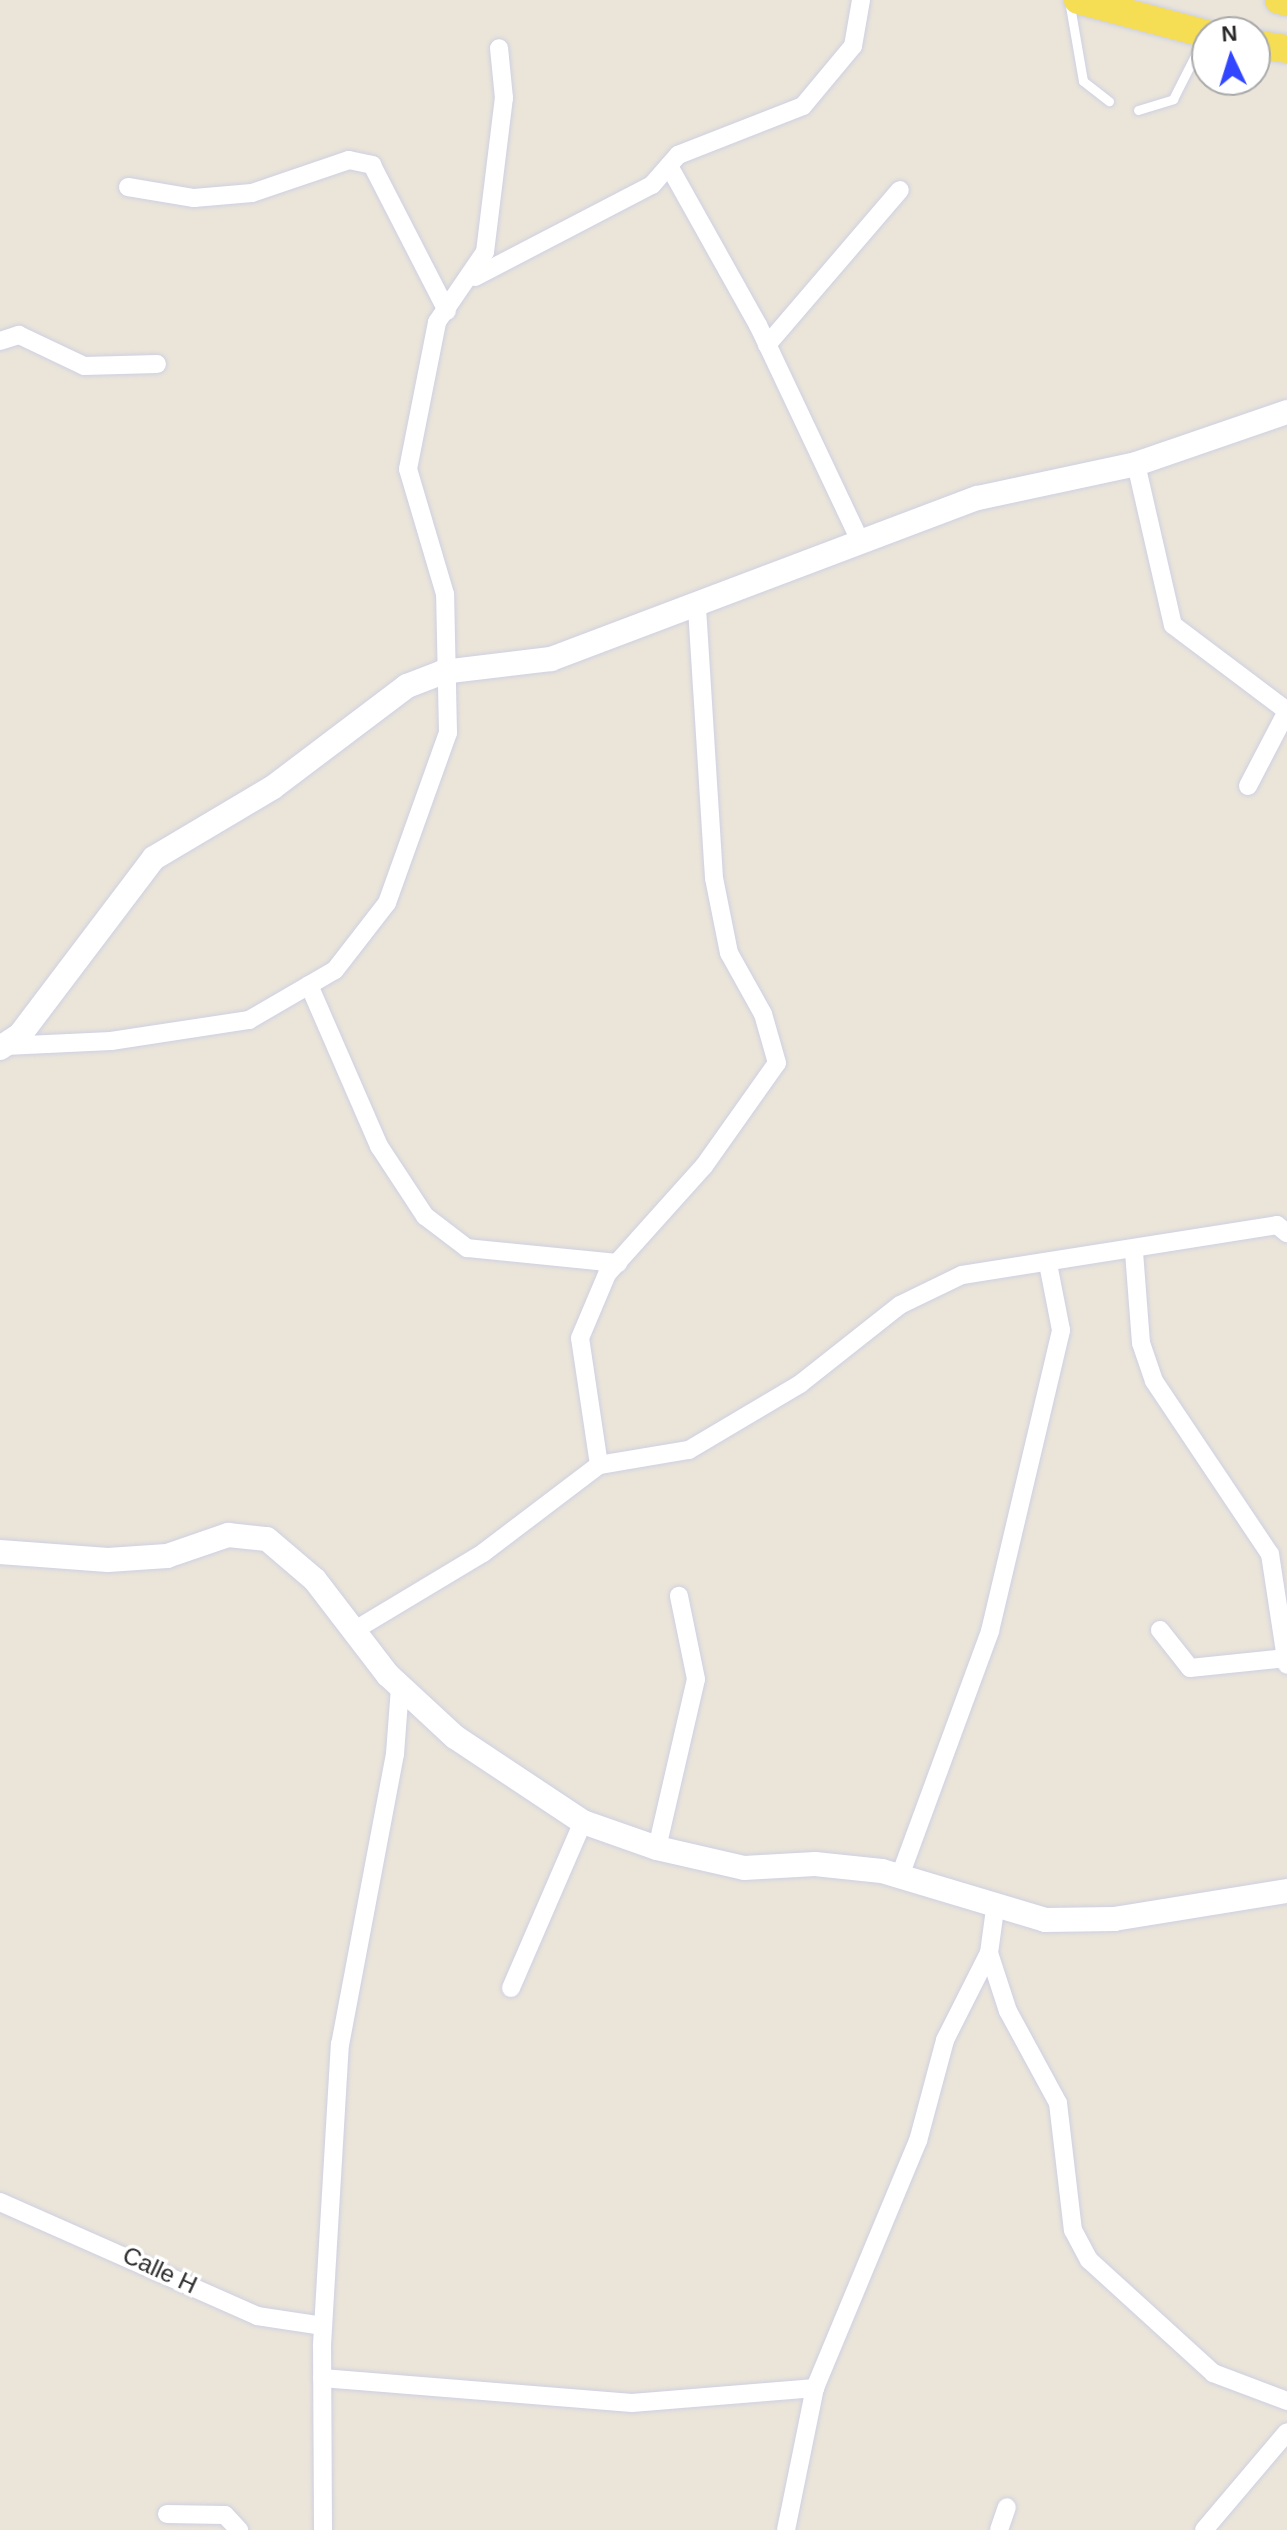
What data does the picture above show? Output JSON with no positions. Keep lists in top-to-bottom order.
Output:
{
  "streets": {
    "street": ["Calle H"]
  },
  "north": "top"
}
